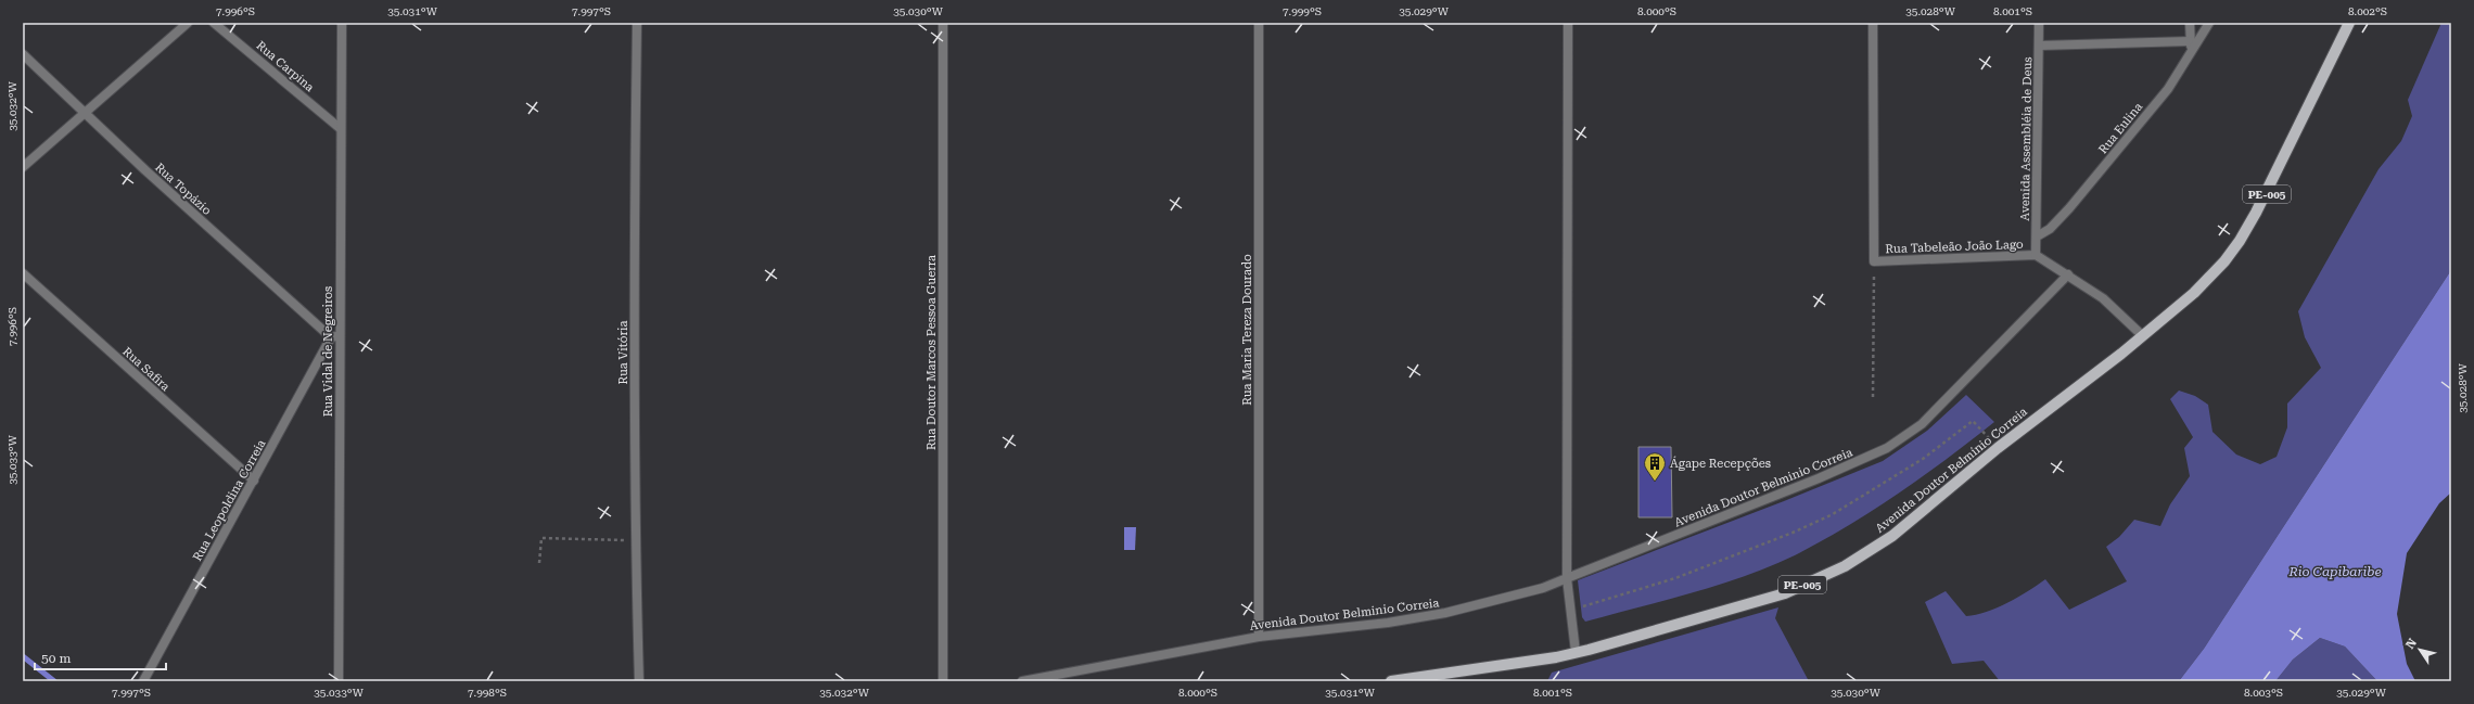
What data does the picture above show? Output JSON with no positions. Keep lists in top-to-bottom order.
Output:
{
  "streets": {
    "main road": ["PE-005", "Avenida Doutor Belmínio Correia"],
    "street": [
      "Rua Carpina",
      "Rua Eulina",
      "Avenida Assembléia de Deus",
      "Rua Topázio",
      "Rua Tabeleão João Lago",
      "Rua Maria Tereza Dourado",
      "Rua Vidal de Negreiros",
      "Rua Vitória",
      "Rua Doutor Marcos Pessoa Guerra",
      "Rua Safira",
      "Avenida Doutor Belminio Correia",
      "Rua Leopoldina Correia"
    ]
  },
  "crossings": [
    ["Rua Carpina", "Rua Vidal de Negreiros"],
    ["Rua Eulina", "Avenida Assembléia de Deus"],
    ["Avenida Assembléia de Deus", "Rua Tabeleão João Lago"],
    ["Rua Topázio", "Rua Vidal de Negreiros"],
    ["Rua Topázio", "Rua Leopoldina Correia"],
    ["Rua Tabeleão João Lago", "Avenida Doutor Belmínio Correia"],
    ["Rua Tabeleão João Lago", "Avenida Doutor Belminio Correia"],
    ["Rua Maria Tereza Dourado", "Avenida Doutor Belminio Correia"],
    ["Rua Vidal de Negreiros", "Rua Leopoldina Correia"],
    ["Rua Safira", "Rua Leopoldina Correia"]
  ],
  "water": ["Rio Capibaribe"],
  "places": {
    "building": ["Ágape Recepções"]
  },
  "scale_bar": "50 m",
  "north": "top left",
  "coordinates": [
    "7.996°S",
    "35.031°W",
    "7.997°S",
    "35.030°W",
    "7.999°S",
    "35.029°W",
    "8.000°S",
    "35.028°W",
    "8.001°S",
    "8.002°S",
    "35.032°W",
    "35.033°W",
    "7.998°S",
    "8.003°S"
  ]
}
